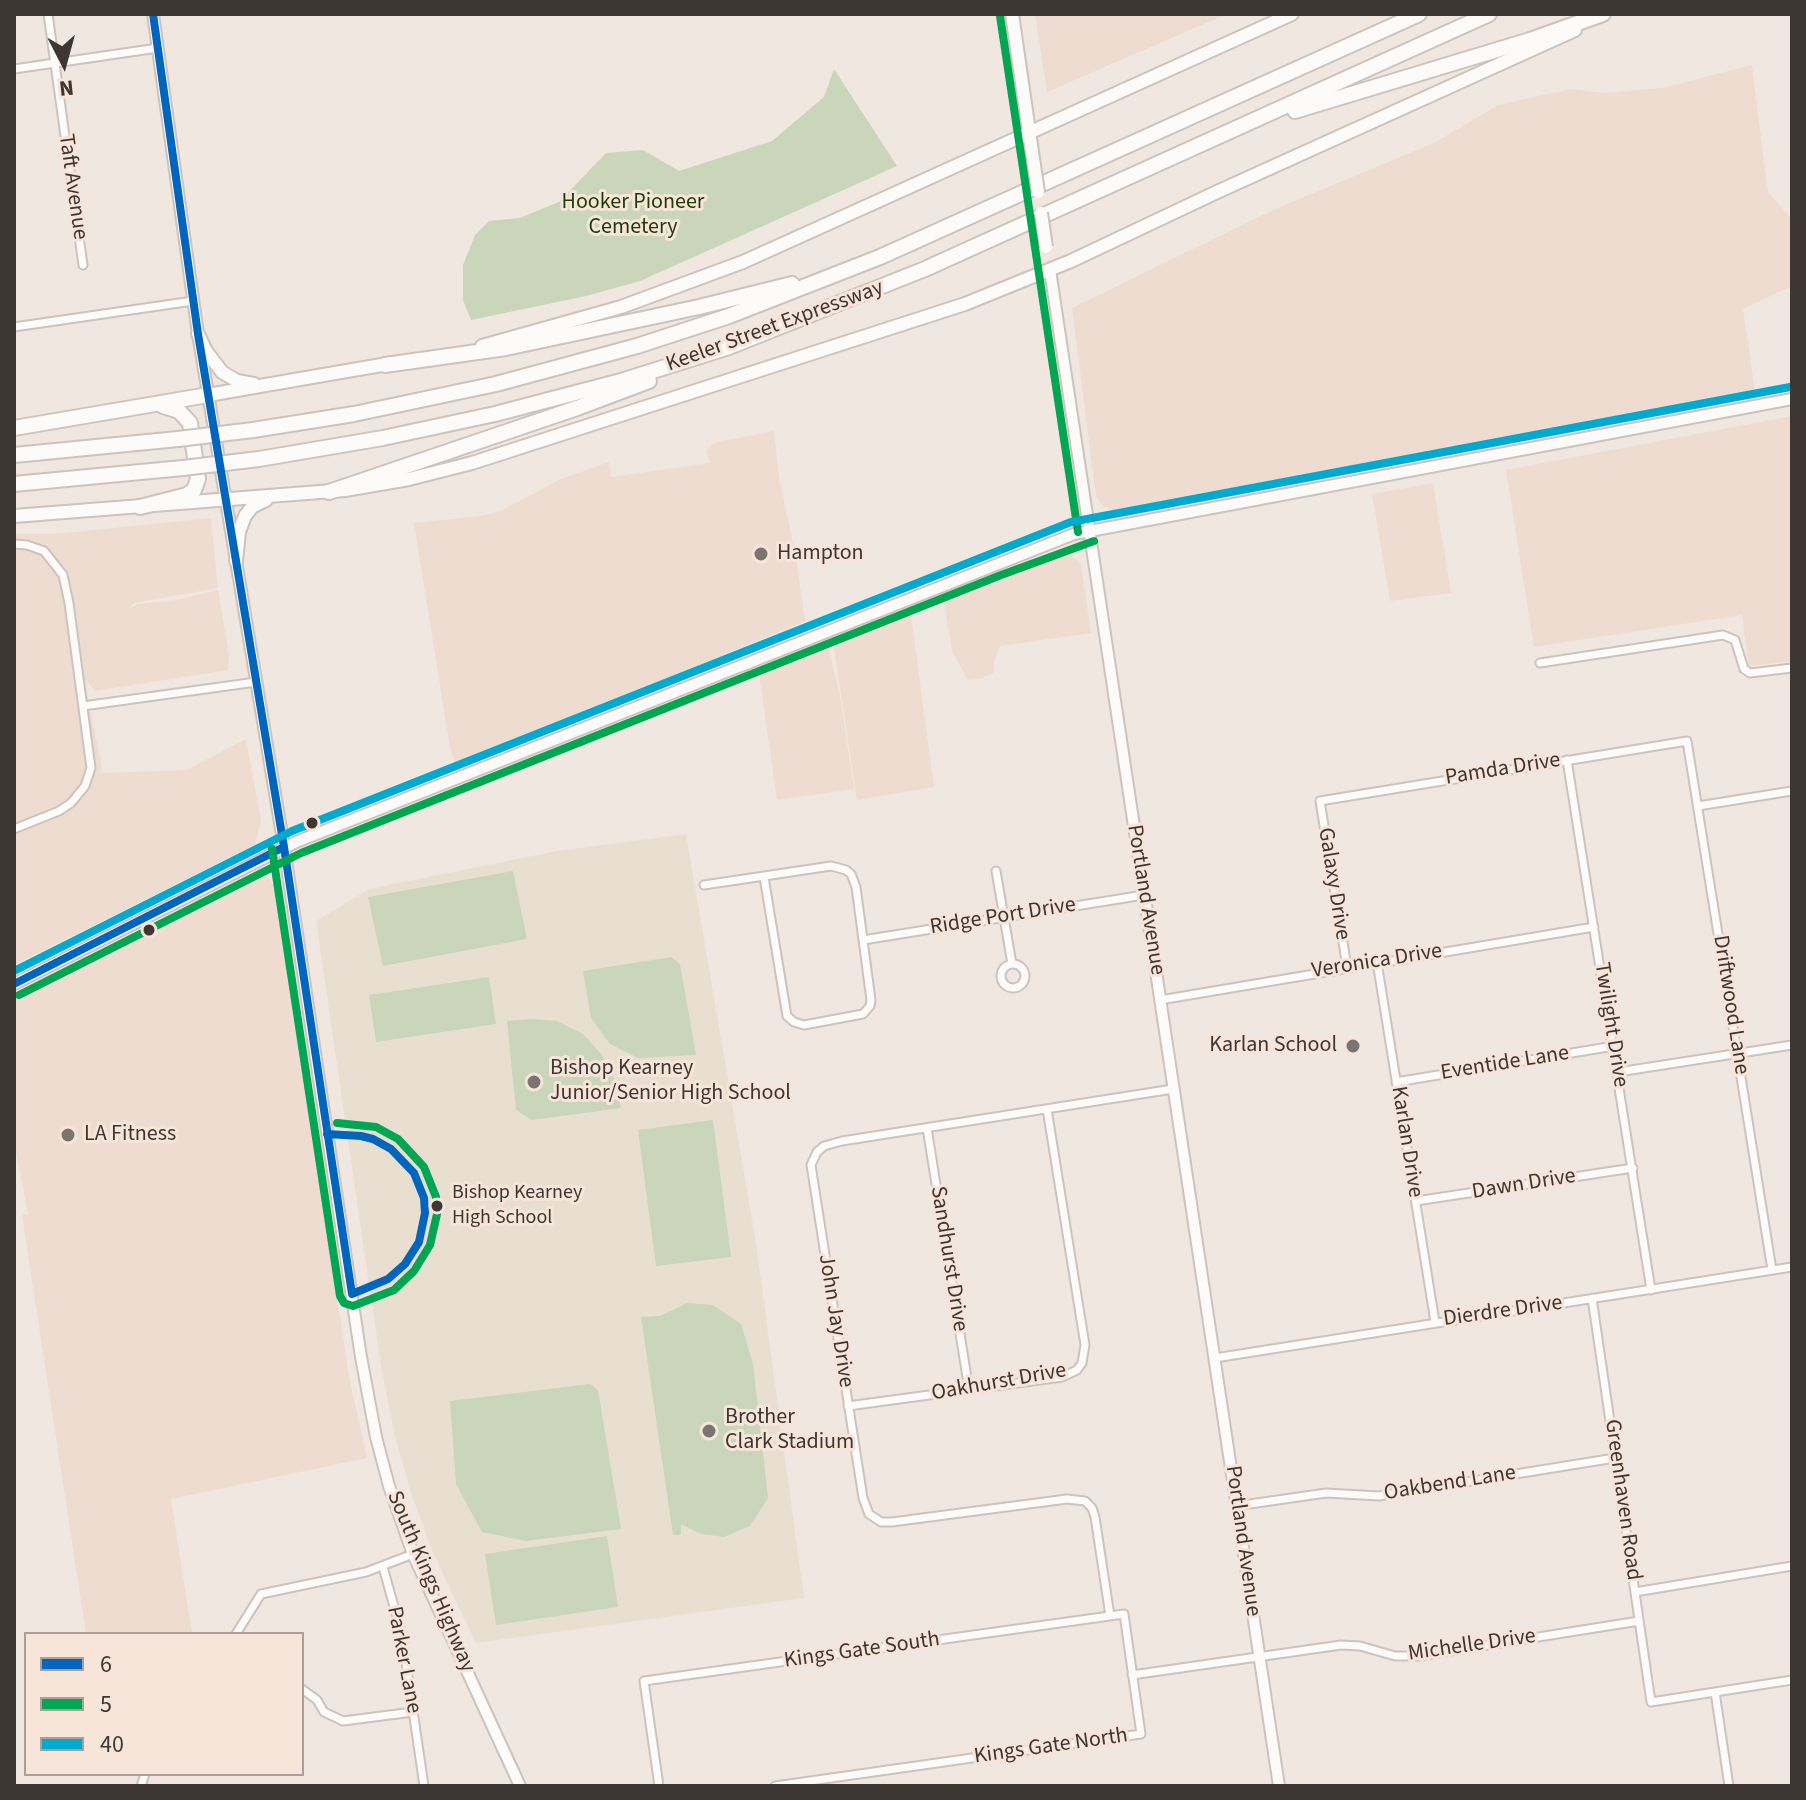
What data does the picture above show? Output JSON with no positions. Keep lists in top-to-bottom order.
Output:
{
  "streets": {
    "highway": ["Keeler Street Expressway"],
    "main road": ["Portland Avenue", "South Kings Highway"],
    "street": [
      "Taft Avenue",
      "Pamda Drive",
      "Galaxy Drive",
      "Ridge Port Drive",
      "Veronica Drive",
      "Driftwood Lane",
      "Twilight Drive",
      "Eventide Lane",
      "Karlan Drive",
      "Dawn Drive",
      "Sandhurst Drive",
      "Dierdre Drive",
      "John Jay Drive",
      "Oakhurst Drive",
      "Oakbend Lane",
      "Greenhaven Road",
      "Michelle Drive",
      "Kings Gate South",
      "Parker Lane",
      "Kings Gate North"
    ]
  },
  "crossings": [
    ["Pamda Drive", "Galaxy Drive"],
    ["Pamda Drive", "Driftwood Lane"],
    ["Pamda Drive", "Twilight Drive"],
    ["Galaxy Drive", "Veronica Drive"],
    ["Portland Avenue", "Ridge Port Drive"],
    ["Portland Avenue", "Veronica Drive"],
    ["Portland Avenue", "Dierdre Drive"],
    ["Portland Avenue", "John Jay Drive"],
    ["Portland Avenue", "Oakbend Lane"],
    ["Portland Avenue", "Michelle Drive"],
    ["Veronica Drive", "Twilight Drive"],
    ["Veronica Drive", "Karlan Drive"],
    ["Driftwood Lane", "Dierdre Drive"],
    ["Twilight Drive", "Eventide Lane"],
    ["Twilight Drive", "Dawn Drive"],
    ["Twilight Drive", "Dierdre Drive"],
    ["Eventide Lane", "Karlan Drive"],
    ["Karlan Drive", "Dawn Drive"],
    ["Karlan Drive", "Dierdre Drive"],
    ["Sandhurst Drive", "John Jay Drive"],
    ["Sandhurst Drive", "Oakhurst Drive"],
    ["Dierdre Drive", "Greenhaven Road"],
    ["John Jay Drive", "Oakhurst Drive"],
    ["John Jay Drive", "Kings Gate South"],
    ["Oakbend Lane", "Greenhaven Road"],
    ["Greenhaven Road", "Michelle Drive"]
  ],
  "parks": ["Hooker Pioneer Cemetery"],
  "places": [
    "Hampton",
    "Karlan School",
    "Bishop Kearney Junior/Senior High School",
    "LA Fitness",
    "Bishop Kearney High School",
    "Brother Clark Stadium"
  ],
  "lines": ["transit line 6", "transit line 5", "transit line 40"],
  "legend": ["6", "5", "40"],
  "north": "bottom"
}
